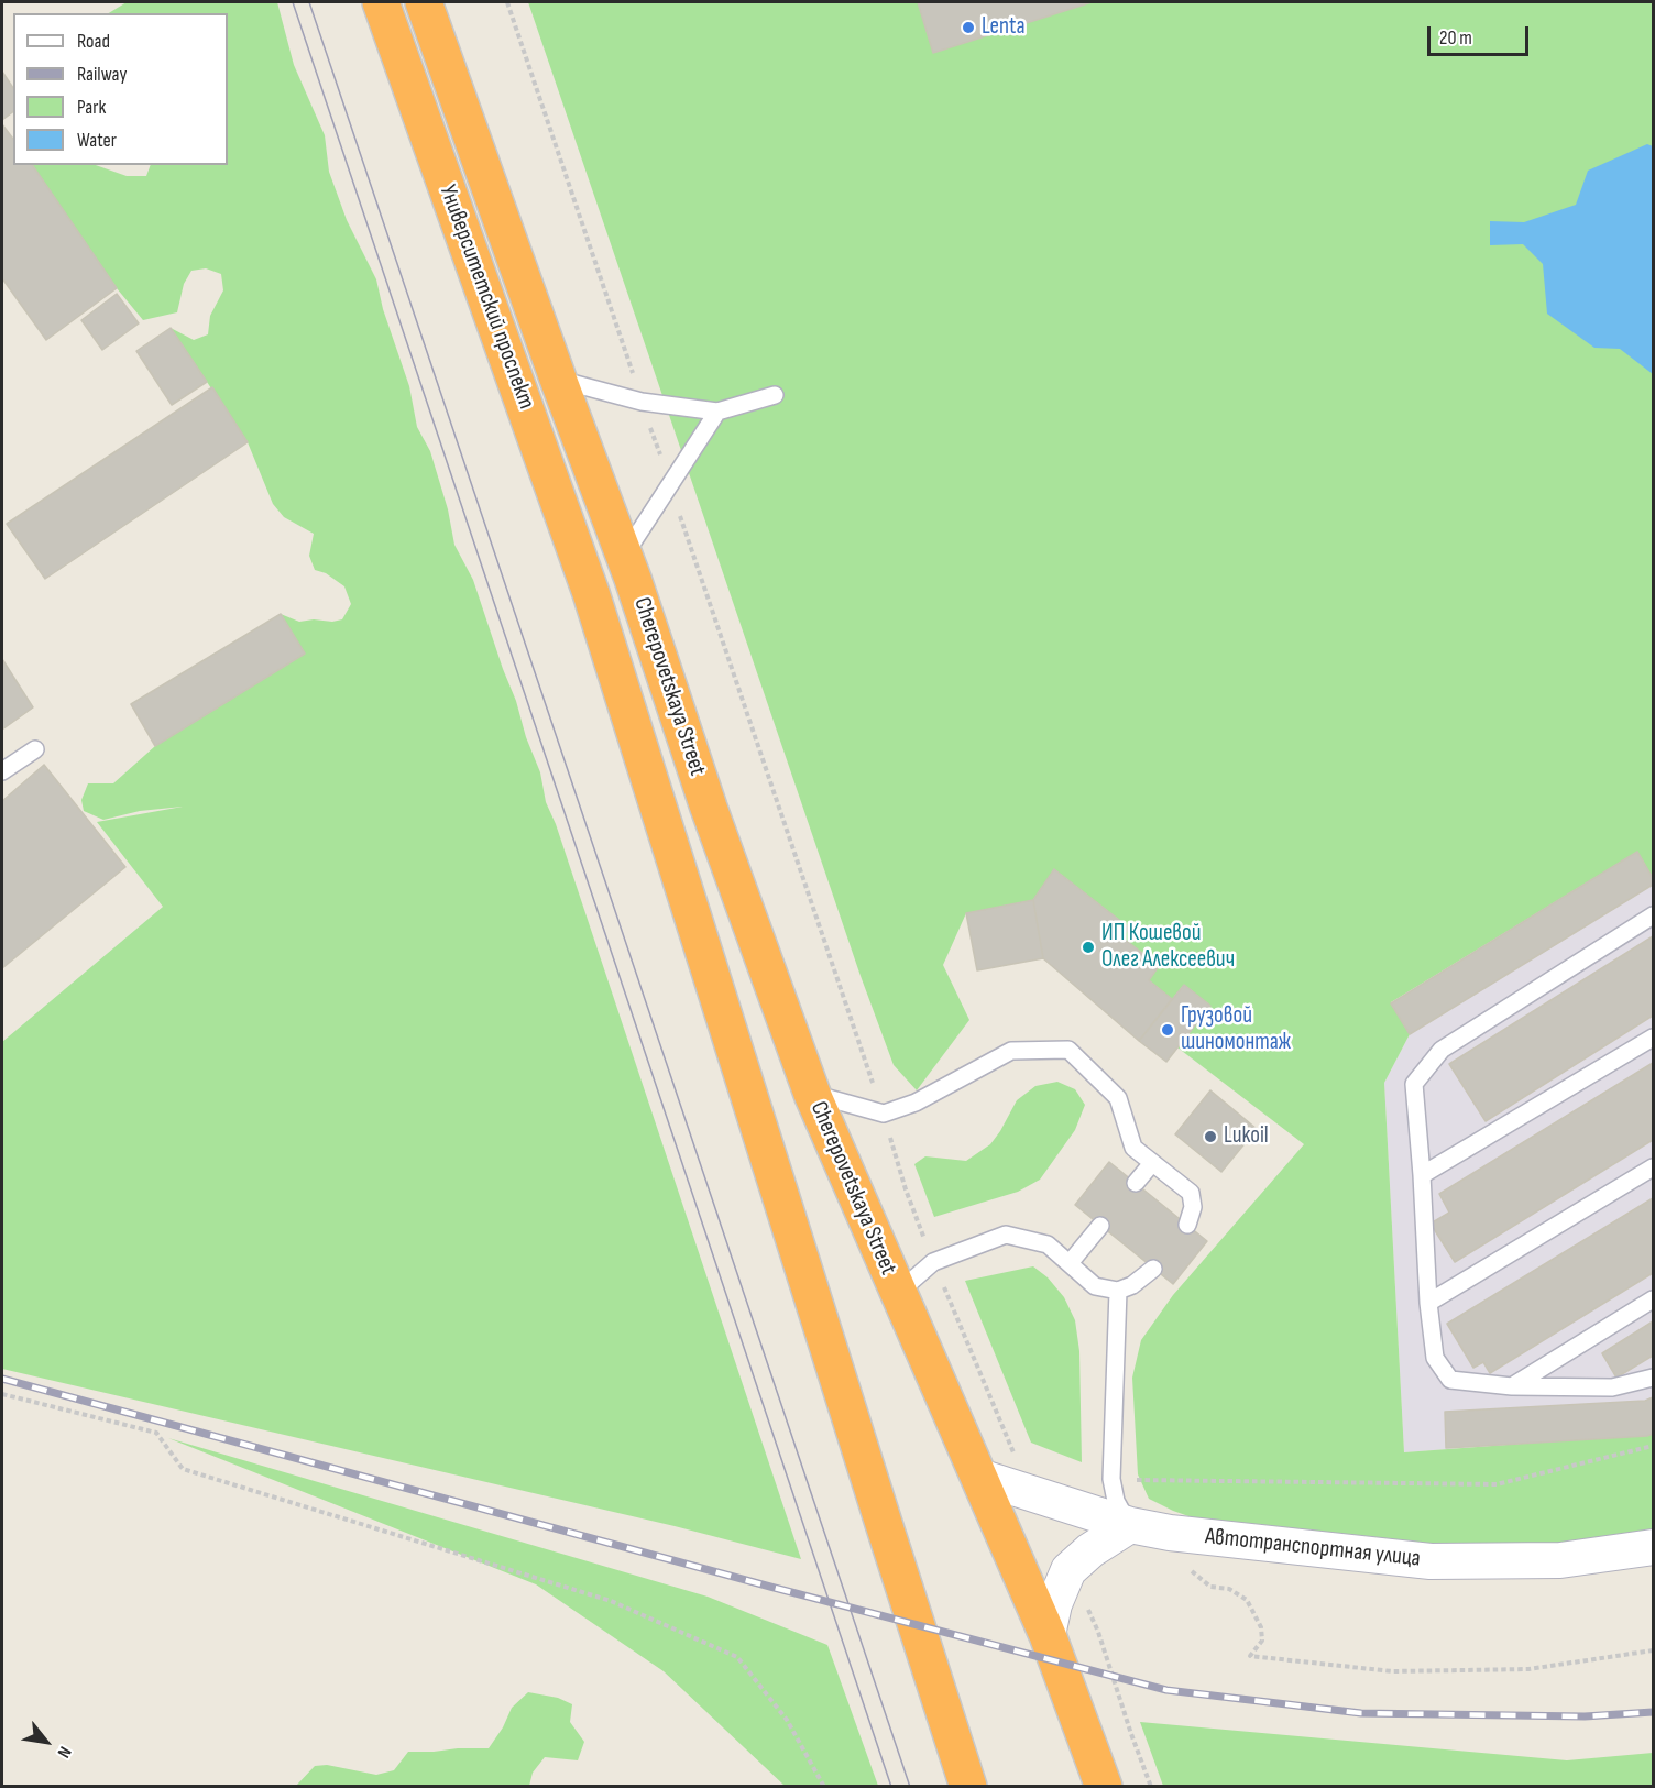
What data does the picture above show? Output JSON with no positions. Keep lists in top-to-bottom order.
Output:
{
  "streets": {
    "highway": ["Университетский проспект", "Cherepovetskaya Street"],
    "street": ["Автотранспортная улица"]
  },
  "crossings": [
    ["Университетский проспект", "Cherepovetskaya Street"],
    ["Cherepovetskaya Street", "Автотранспортная улица"]
  ],
  "places": [
    "Lenta",
    "ИП Кошевой Олег Алексеевич",
    "Грузовой шиномонтаж",
    "Lukoil"
  ],
  "legend": [
    "Road",
    "Railway",
    "Park",
    "Water"
  ],
  "scale_bar": "20 m",
  "north": "bottom right"
}
